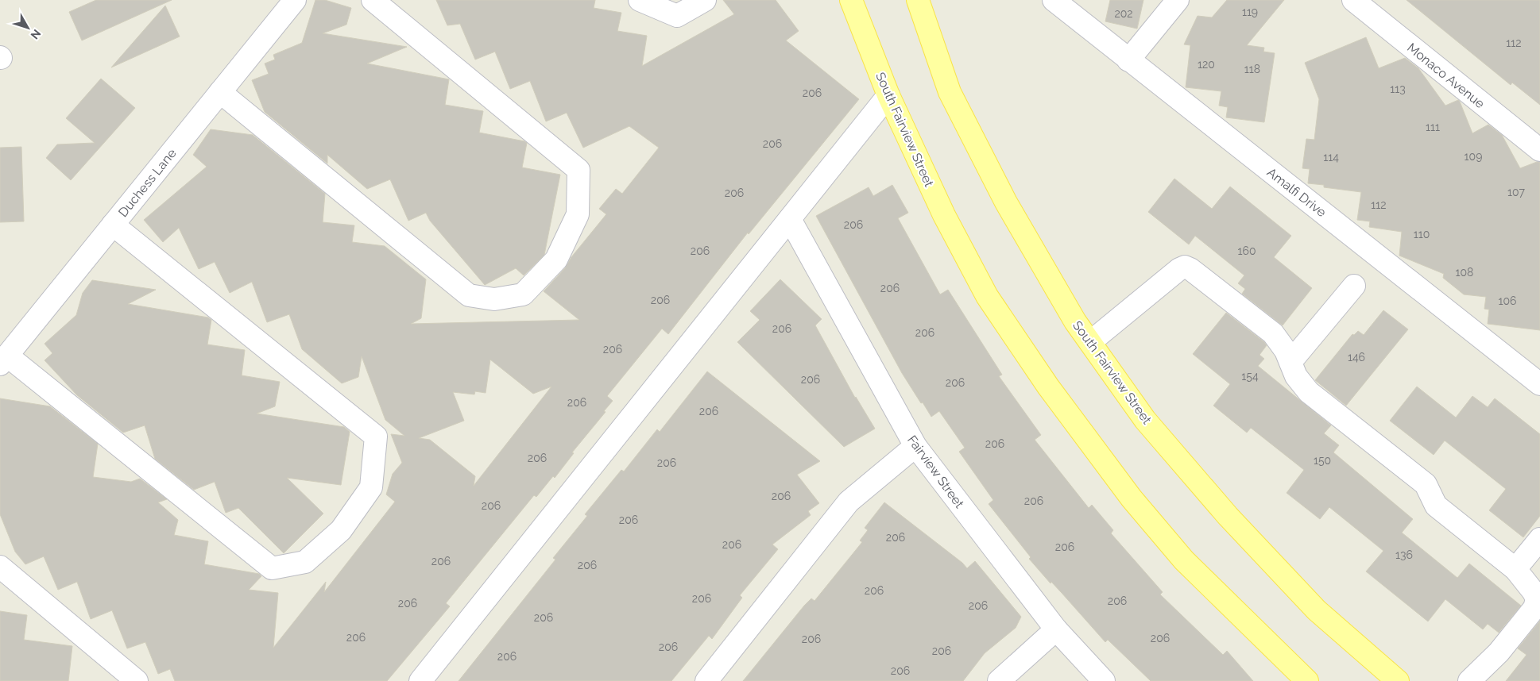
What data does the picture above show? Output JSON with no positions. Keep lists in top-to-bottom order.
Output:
{
  "streets": {
    "main road": ["South Fairview Street"],
    "street": [
      "Monaco Avenue",
      "Duchess Lane",
      "Amalfi Drive",
      "Fairview Street"
    ]
  },
  "house_numbers": [
    "119",
    "202",
    "112",
    "120",
    "118",
    "113",
    "206",
    "111",
    "206",
    "109",
    "114",
    "107",
    "206",
    "112",
    "206",
    "110",
    "206",
    "160",
    "108",
    "206",
    "206",
    "106",
    "206",
    "206",
    "206",
    "146",
    "154",
    "206",
    "206",
    "206",
    "206",
    "206",
    "206",
    "150",
    "206",
    "206",
    "206",
    "206",
    "206",
    "206",
    "206",
    "206",
    "136",
    "206",
    "206",
    "206",
    "206",
    "206",
    "206",
    "206",
    "206",
    "206",
    "206",
    "206",
    "206",
    "206",
    "206",
    "206"
  ],
  "north": "bottom right"
}
